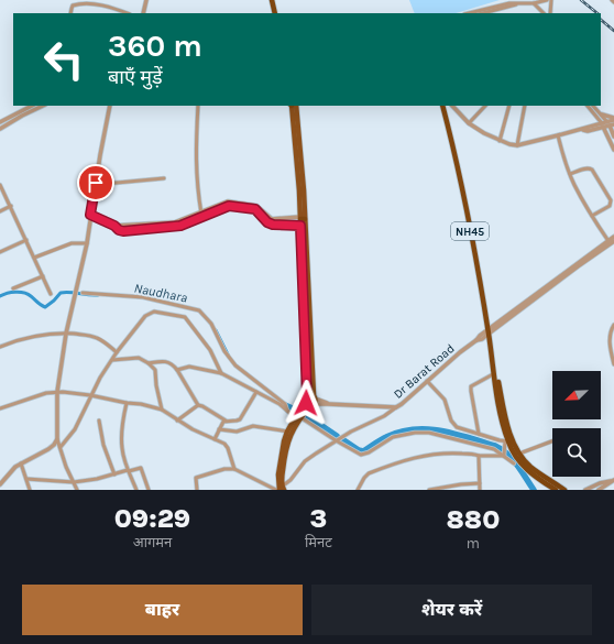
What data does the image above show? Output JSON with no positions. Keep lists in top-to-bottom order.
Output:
{
  "streets": {
    "highway": ["NH45"],
    "street": ["Dr Barat Road"]
  },
  "crossings": [
    ["NH45", "Dr Barat Road"]
  ],
  "water": ["Naudhara"],
  "north": "bottom left",
  "page": {
    "turn": ["360 m", "बाएँ मुड़ें"],
    "eta": [
      "09:29",
      "आगमन",
      "3",
      "मिनट",
      "880",
      "m"
    ],
    "buttons": ["बाहर", "शेयर करें"]
  }
}
